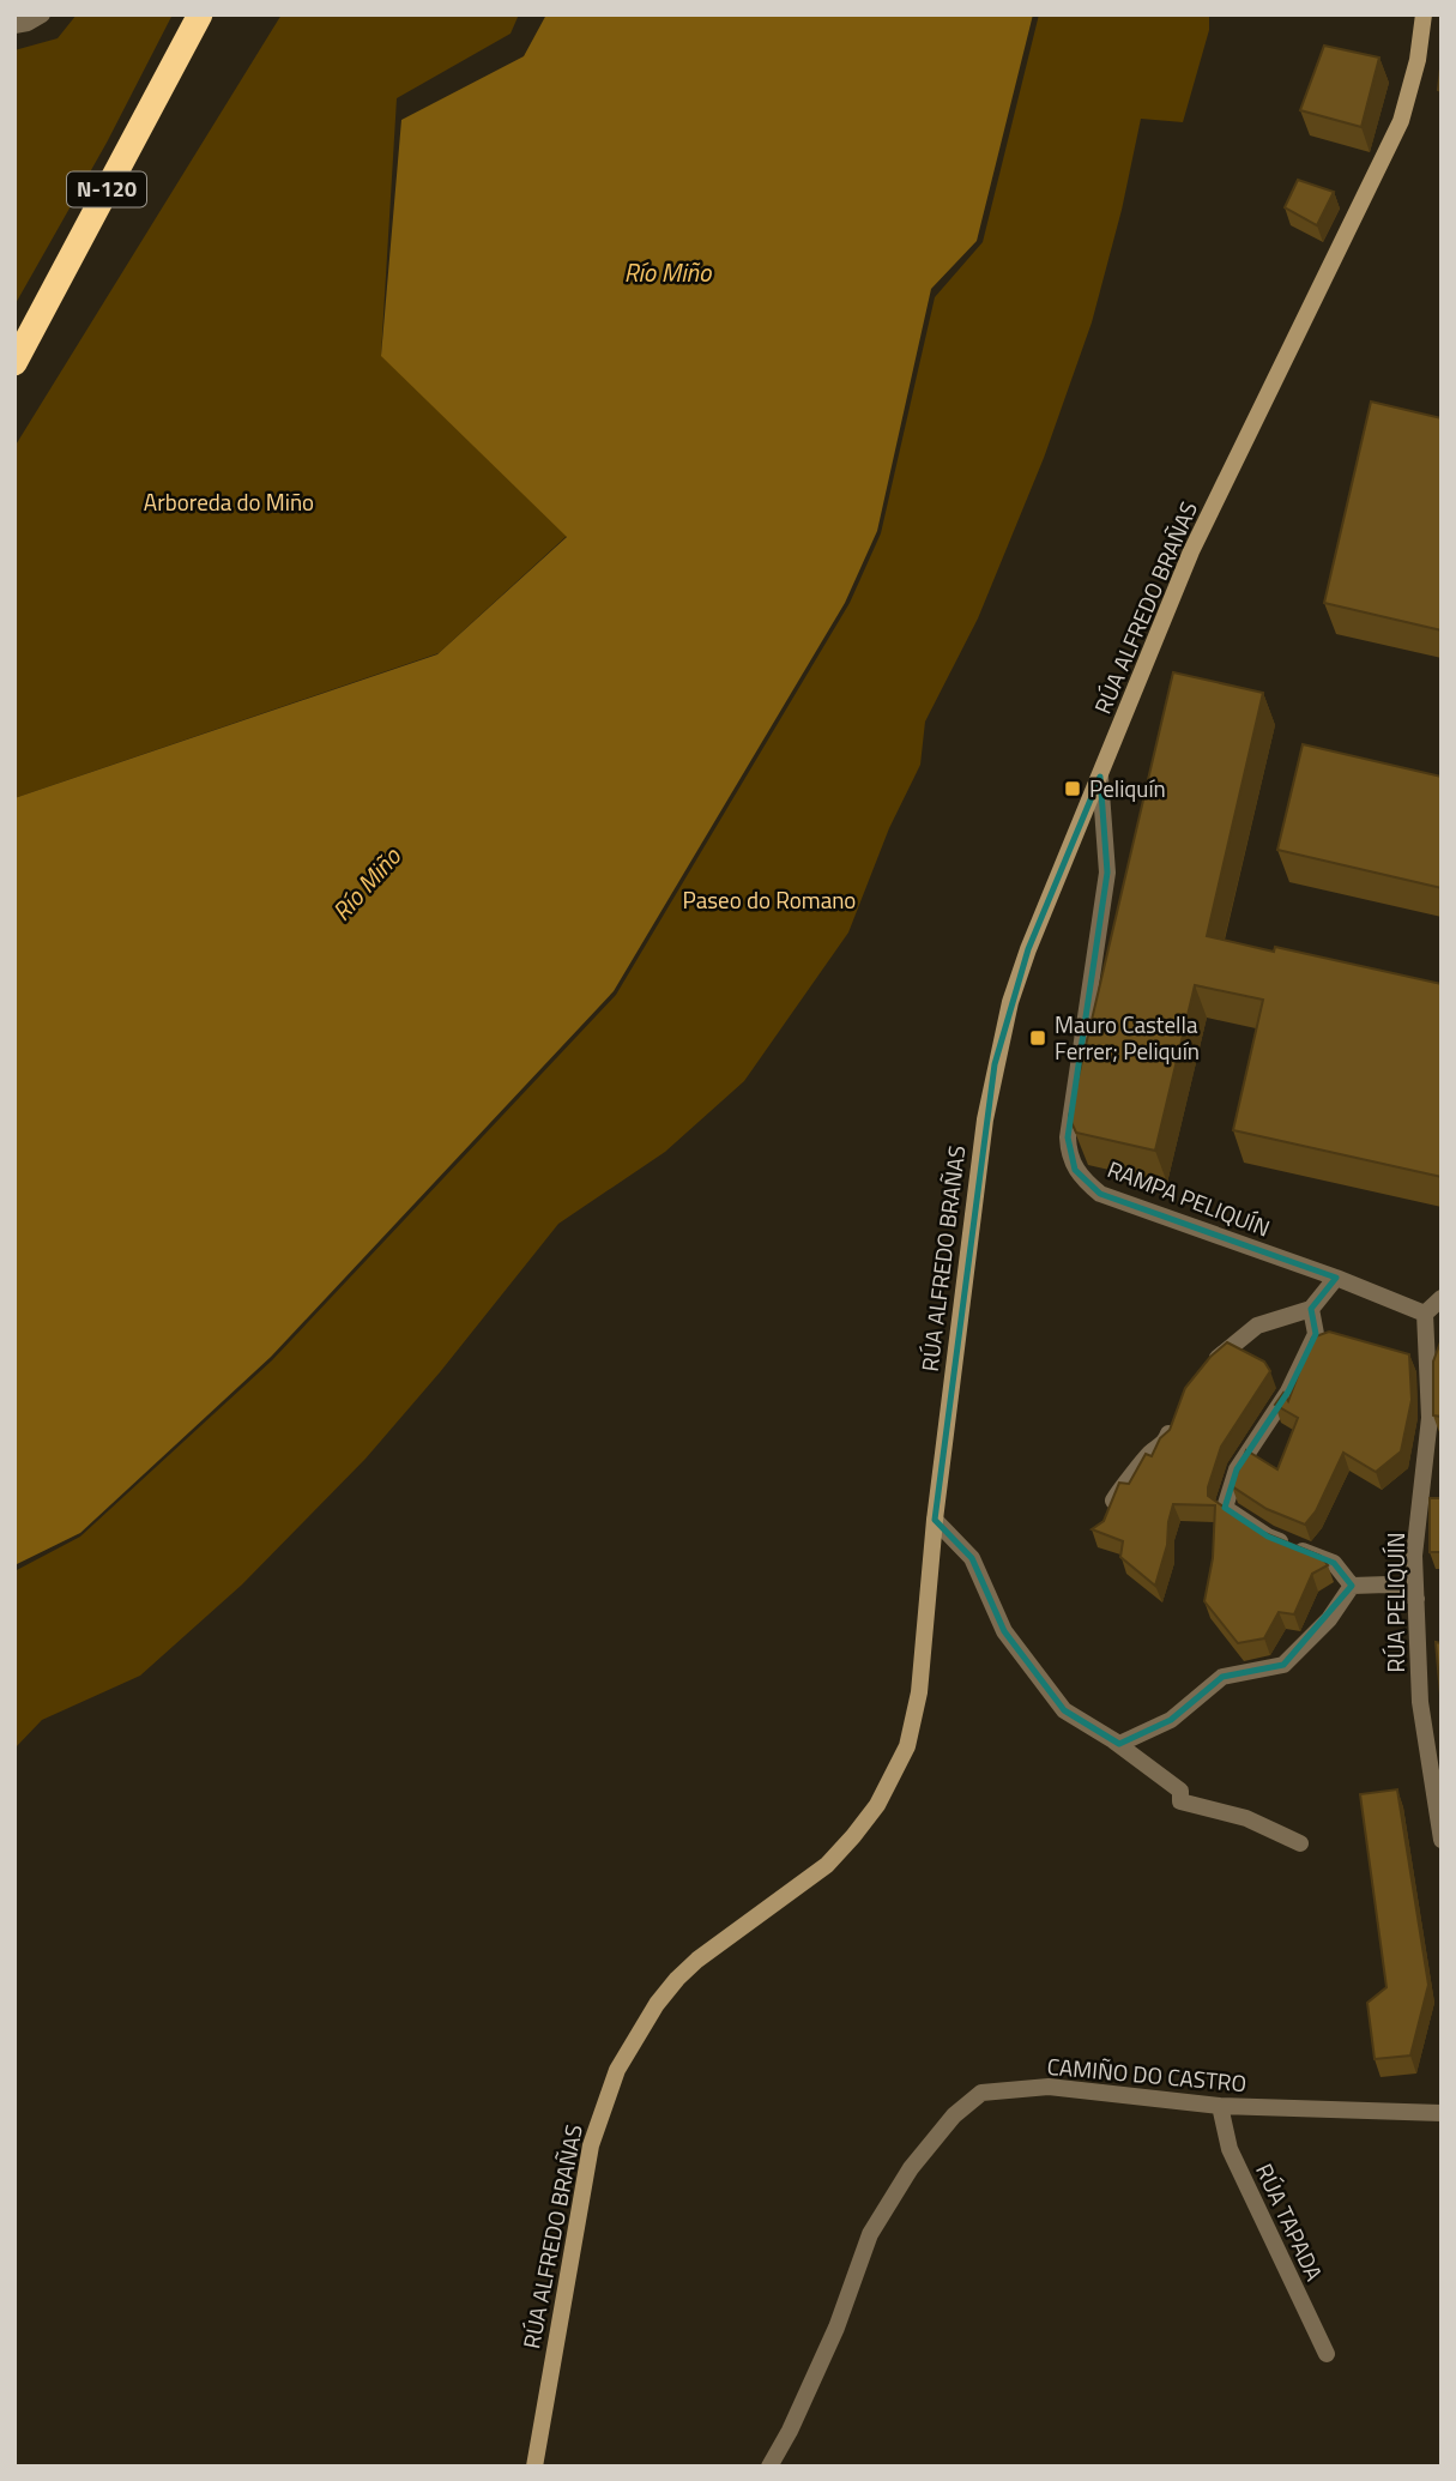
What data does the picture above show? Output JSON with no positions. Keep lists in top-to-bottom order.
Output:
{
  "streets": {
    "highway": ["N-120"],
    "street": [
      "RÚA ALFREDO BRAÑAS",
      "RAMPA PELIQUÍN",
      "RÚA PELIQUÍN",
      "CAMIÑO DO CASTRO",
      "RÚA TAPADA"
    ]
  },
  "crossings": [
    ["RÚA ALFREDO BRAÑAS", "RAMPA PELIQUÍN"],
    ["RAMPA PELIQUÍN", "RÚA PELIQUÍN"],
    ["CAMIÑO DO CASTRO", "RÚA TAPADA"]
  ],
  "water": ["Río Miño"],
  "parks": ["Arboreda do Miño", "Paseo do Romano"],
  "places": {
    "transit": ["Peliquín", "Mauro Castella Ferrer; Peliquín"]
  }
}
